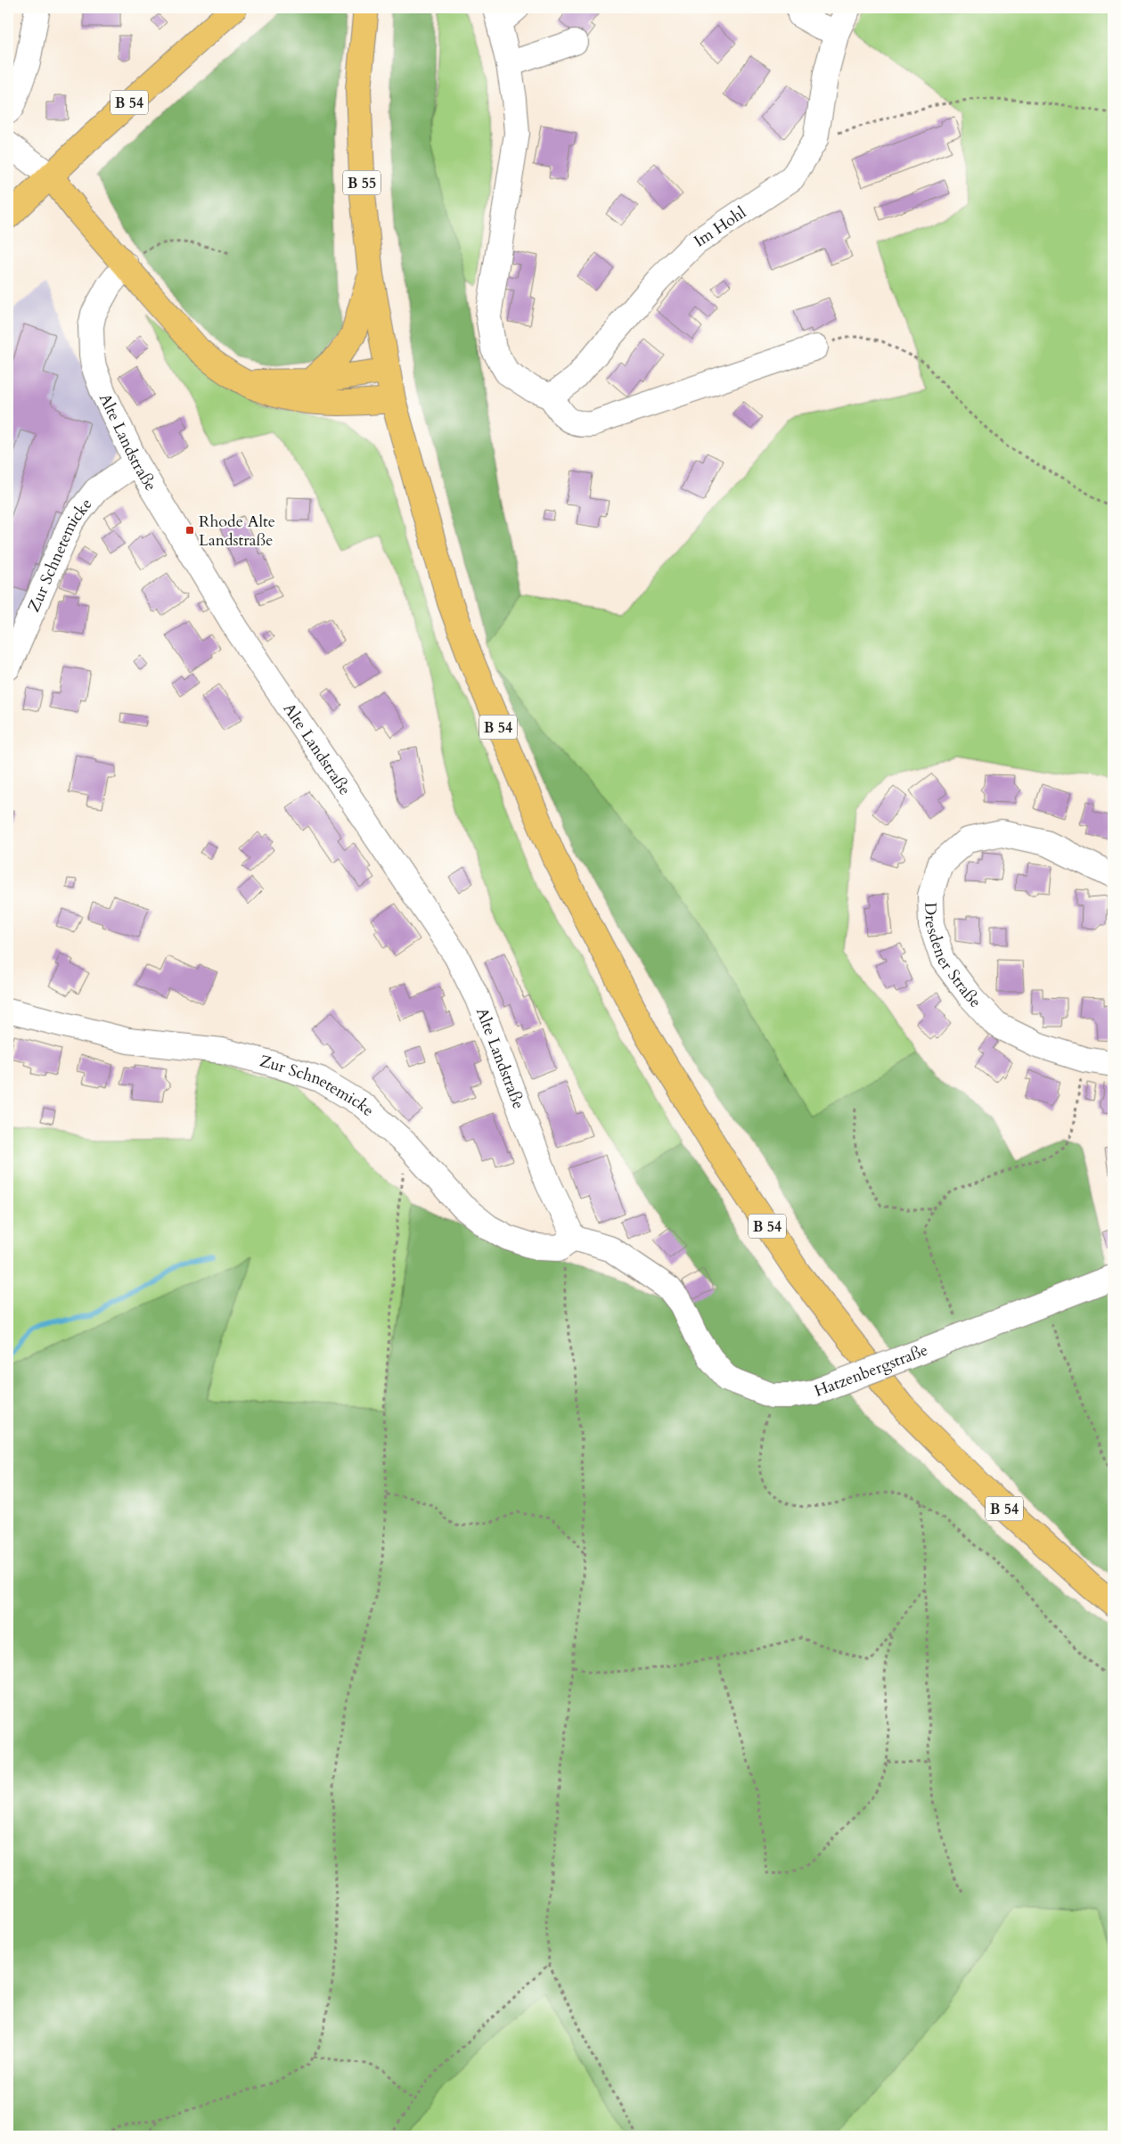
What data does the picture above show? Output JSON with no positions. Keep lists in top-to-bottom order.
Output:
{
  "streets": {
    "main road": ["B 54", "B 55"],
    "street": [
      "Im Hohl",
      "Alte Landstraße",
      "Zur Schnetemicke",
      "Dresdener Straße",
      "Hatzenbergstraße"
    ]
  },
  "crossings": [
    ["B 54", "B 55"],
    ["Alte Landstraße", "Zur Schnetemicke"],
    ["Alte Landstraße", "Hatzenbergstraße"],
    ["Zur Schnetemicke", "Hatzenbergstraße"]
  ],
  "places": {
    "transit": ["Rhode Alte Landstraße"]
  }
}
